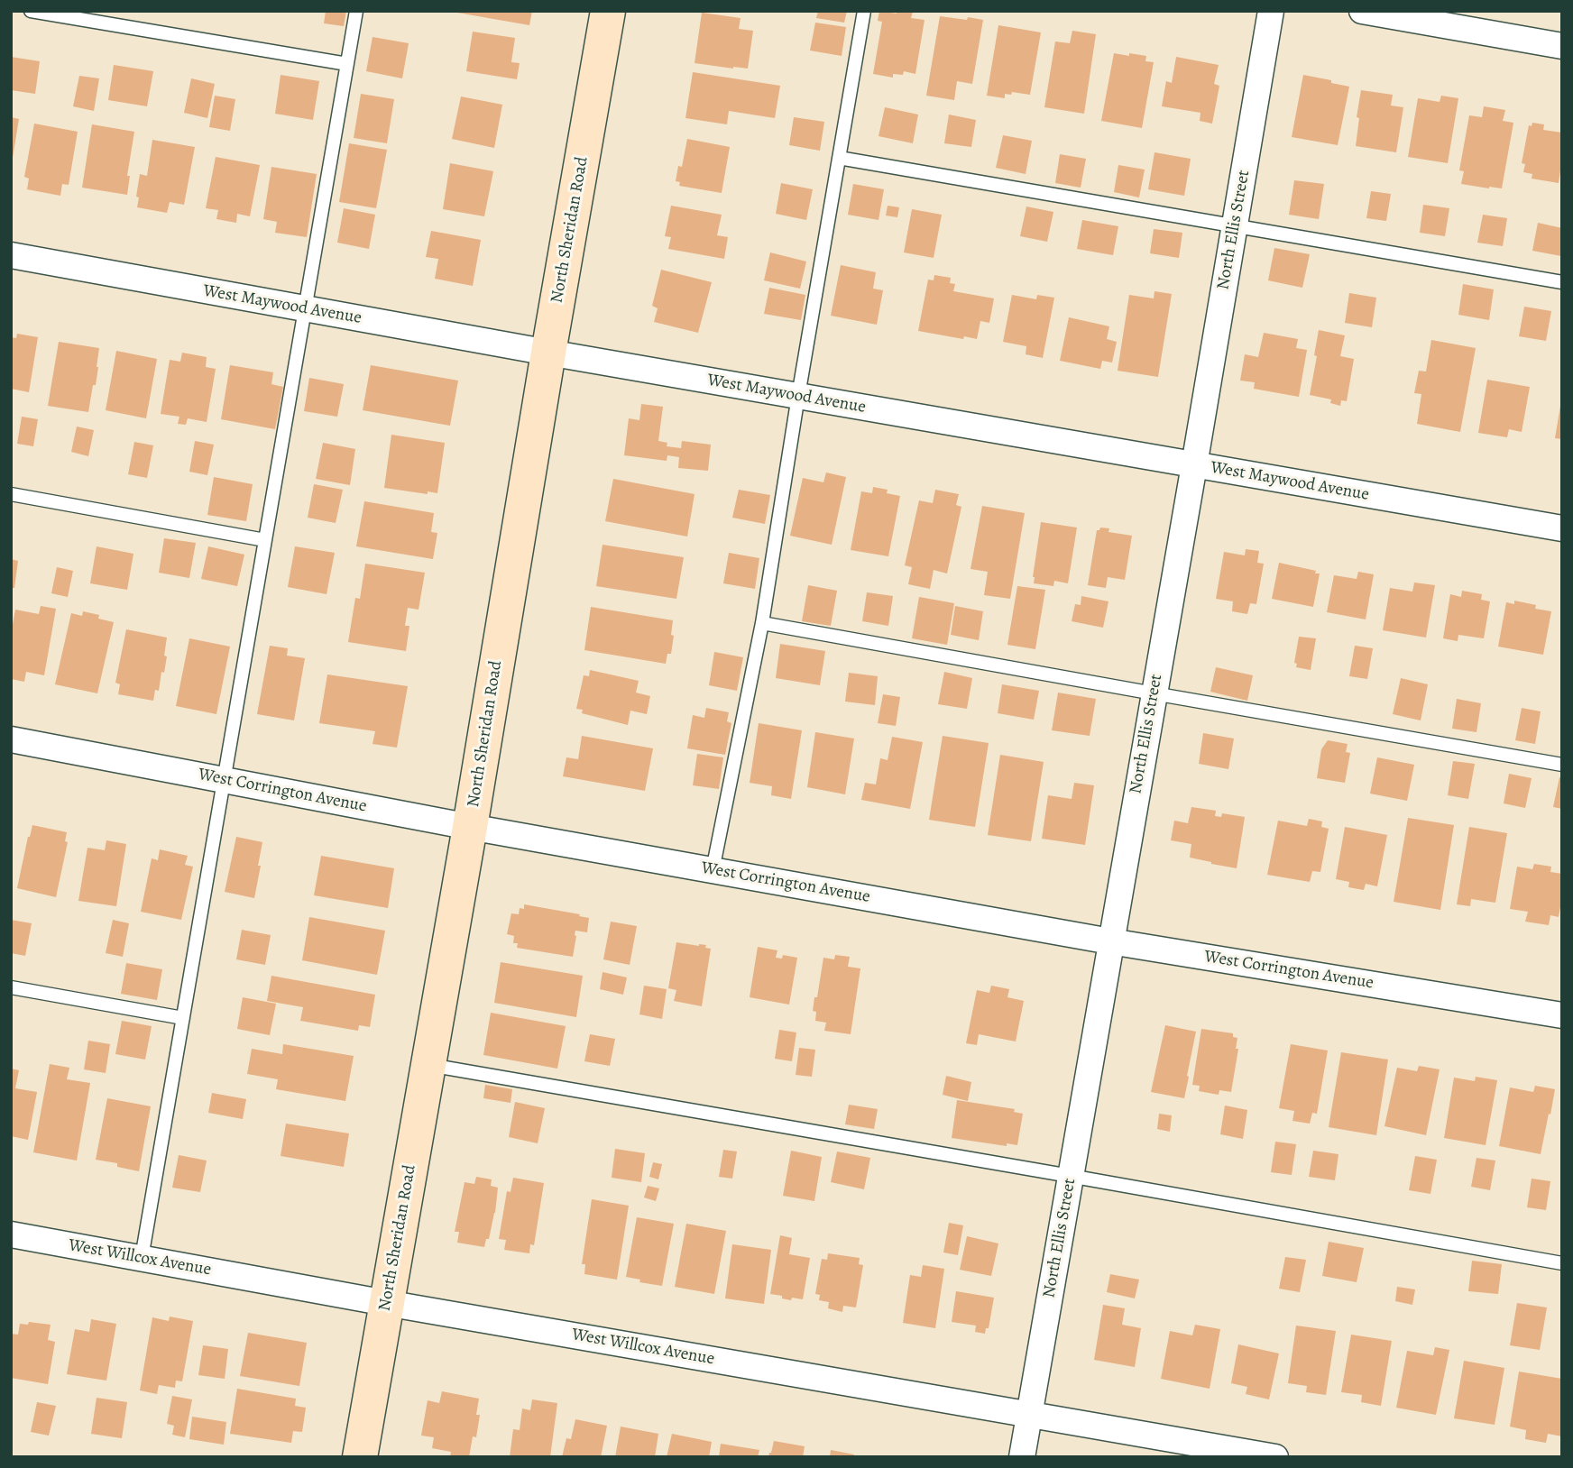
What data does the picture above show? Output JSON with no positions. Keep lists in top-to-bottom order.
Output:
{
  "streets": {
    "main road": ["North Sheridan Road"],
    "street": [
      "North Ellis Street",
      "West Maywood Avenue",
      "West Corrington Avenue",
      "West Willcox Avenue"
    ]
  },
  "crossings": [
    ["North Sheridan Road", "West Maywood Avenue"],
    ["North Sheridan Road", "West Corrington Avenue"],
    ["North Sheridan Road", "West Willcox Avenue"],
    ["North Ellis Street", "West Maywood Avenue"],
    ["North Ellis Street", "West Corrington Avenue"],
    ["North Ellis Street", "West Willcox Avenue"]
  ]
}
